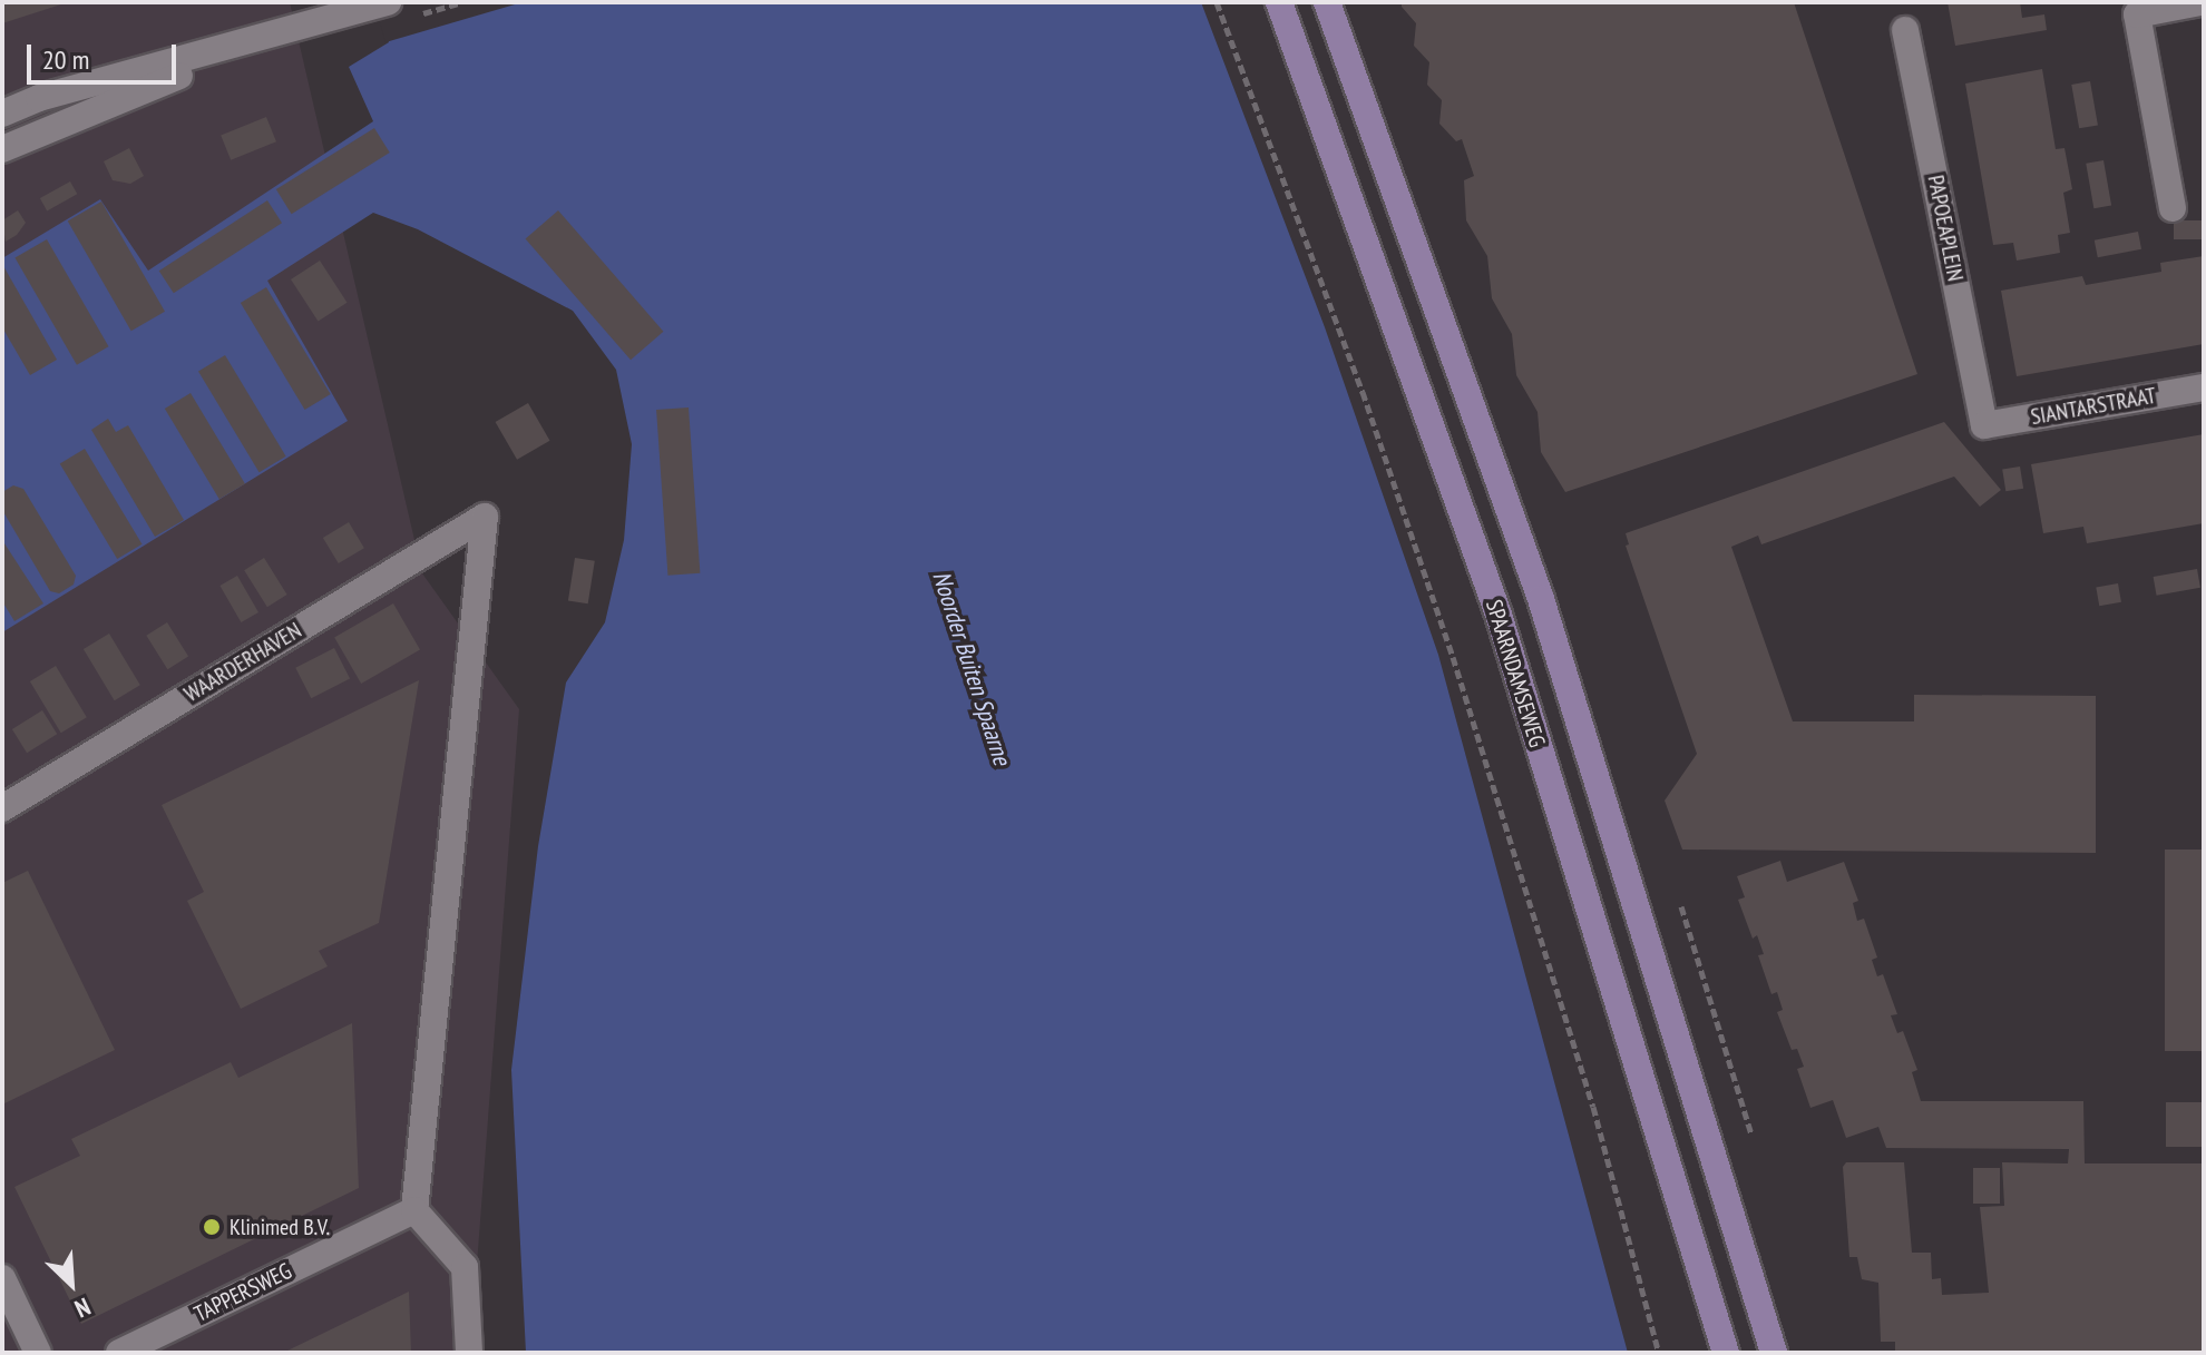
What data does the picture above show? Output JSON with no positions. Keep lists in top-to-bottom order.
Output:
{
  "streets": {
    "main road": ["SPAARNDAMSEWEG"],
    "street": [
      "PAPOEAPLEIN",
      "SIANTARSTRAAT",
      "WAARDERHAVEN",
      "TAPPERSWEG"
    ]
  },
  "crossings": [
    ["PAPOEAPLEIN", "SIANTARSTRAAT"],
    ["WAARDERHAVEN", "TAPPERSWEG"]
  ],
  "water": ["Noorder Buiten Spaarne"],
  "places": ["Klinimed B.V."],
  "scale_bar": "20 m",
  "north": "bottom right"
}
